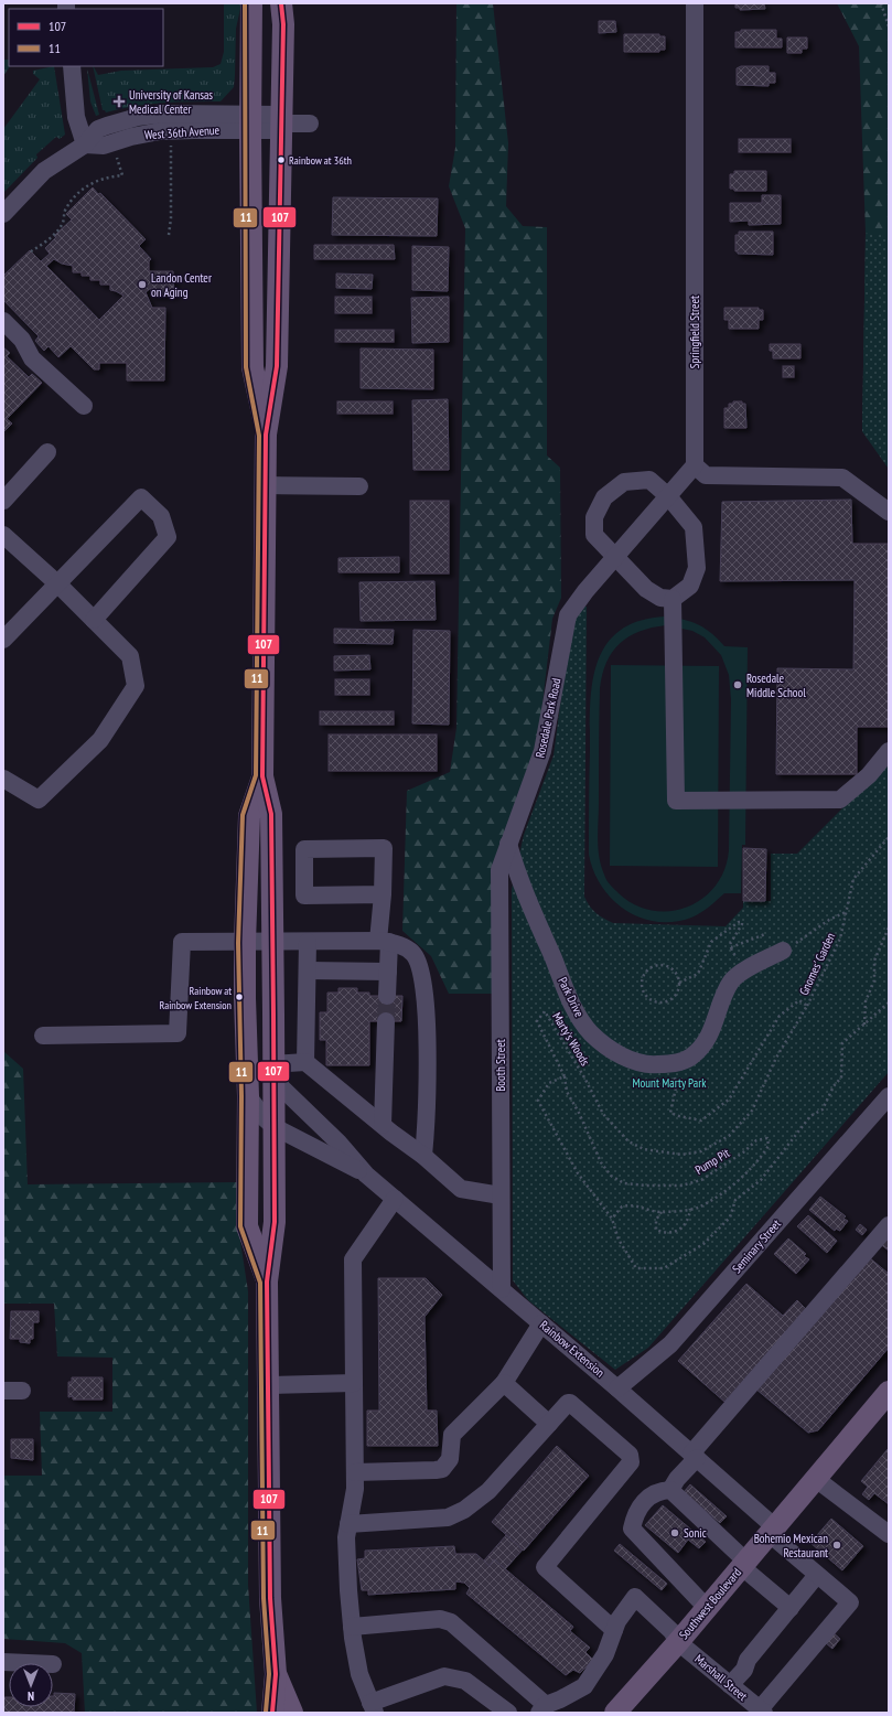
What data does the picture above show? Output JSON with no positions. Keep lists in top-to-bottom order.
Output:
{
  "streets": {
    "main road": ["Southwest Boulevard"],
    "street": [
      "West 36th Avenue",
      "Springfield Street",
      "Rosedale Park Road",
      "Park Drive",
      "Booth Street",
      "Seminary Street",
      "Rainbow Extension",
      "Marshall Street"
    ],
    "path": ["Gnomes' Garden", "Marty's Woods", "Pump Pit"]
  },
  "crossings": [
    ["Rosedale Park Road", "Park Drive"],
    ["Rosedale Park Road", "Booth Street"],
    ["Gnomes' Garden", "Marty's Woods"],
    ["Park Drive", "Booth Street"],
    ["Marty's Woods", "Pump Pit"],
    ["Booth Street", "Rainbow Extension"],
    ["Seminary Street", "Rainbow Extension"],
    ["Rainbow Extension", "Southwest Boulevard"],
    ["Rainbow Extension", "Marshall Street"],
    ["Southwest Boulevard", "Marshall Street"]
  ],
  "parks": ["Mount Marty Park"],
  "places": {
    "health": ["University of Kansas Medical Center"],
    "other": [
      "Rainbow at 36th",
      "Landon Center on Aging",
      "Rosedale Middle School",
      "Rainbow at Rainbow Extension",
      "Sonic",
      "Bohemio Mexican Restaurant"
    ]
  },
  "lines": ["transit line 107", "transit line 11"],
  "legend": ["107", "11"],
  "north": "bottom"
}
